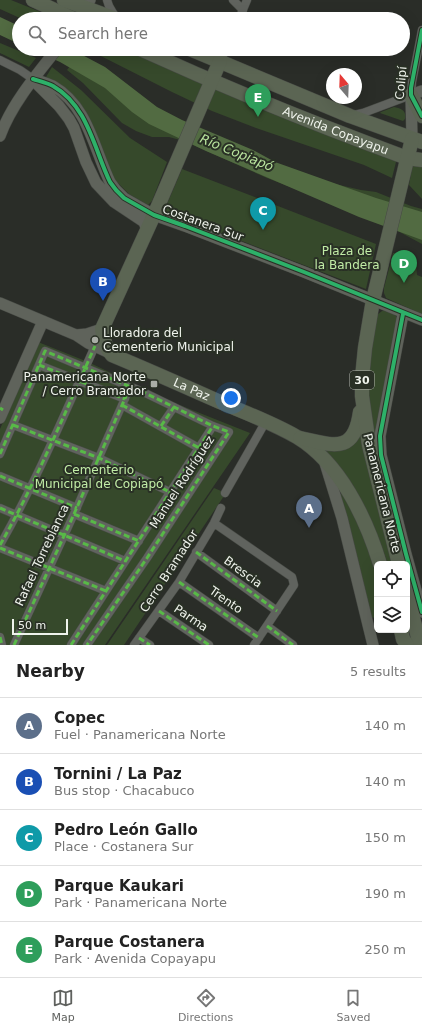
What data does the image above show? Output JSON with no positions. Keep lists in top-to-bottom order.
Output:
{
  "streets": {
    "highway": [
      "Avenida Copayapu",
      "30",
      "La Paz",
      "Panamericana Norte"
    ],
    "street": [
      "Colipí",
      "Costanera Sur",
      "Manuel Rodríguez",
      "Rafael Torreblanca",
      "Cerro Bramador",
      "Brescia",
      "Trento",
      "Parma"
    ]
  },
  "crossings": [
    ["Colipí", "Avenida Copayapu"],
    ["Colipí", "Panamericana Norte"],
    ["Avenida Copayapu", "Panamericana Norte"],
    ["Costanera Sur", "Panamericana Norte"],
    ["La Paz", "Panamericana Norte"],
    ["Manuel Rodríguez", "Rafael Torreblanca"],
    ["Cerro Bramador", "Brescia"],
    ["Cerro Bramador", "Trento"],
    ["Cerro Bramador", "Parma"]
  ],
  "water": ["Río Copiapó"],
  "parks": ["Plaza de la Bandera", "Cementerio Municipal de Copiapó"],
  "places": {
    "other": ["Lloradora del Cementerio Municipal"],
    "transit": ["Panamericana Norte / Cerro Bramador"]
  },
  "scale_bar": "50 m",
  "north": "top",
  "page": {
    "search": "Search here",
    "pins": [
      "E",
      "C",
      "D",
      "B",
      "A"
    ],
    "scale": "50 m",
    "heading": ["Nearby", "5 results"],
    "list": [
      {
        "mark": "A",
        "name": "Copec",
        "note": "Fuel · Panamericana Norte",
        "value": "140 m"
      },
      {
        "mark": "B",
        "name": "Tornini / La Paz",
        "note": "Bus stop · Chacabuco",
        "value": "140 m"
      },
      {
        "mark": "C",
        "name": "Pedro León Gallo",
        "note": "Place · Costanera Sur",
        "value": "150 m"
      },
      {
        "mark": "D",
        "name": "Parque Kaukari",
        "note": "Park · Panamericana Norte",
        "value": "190 m"
      },
      {
        "mark": "E",
        "name": "Parque Costanera",
        "note": "Park · Avenida Copayapu",
        "value": "250 m"
      }
    ],
    "nav": ["Map", "Directions", "Saved"]
  }
}
